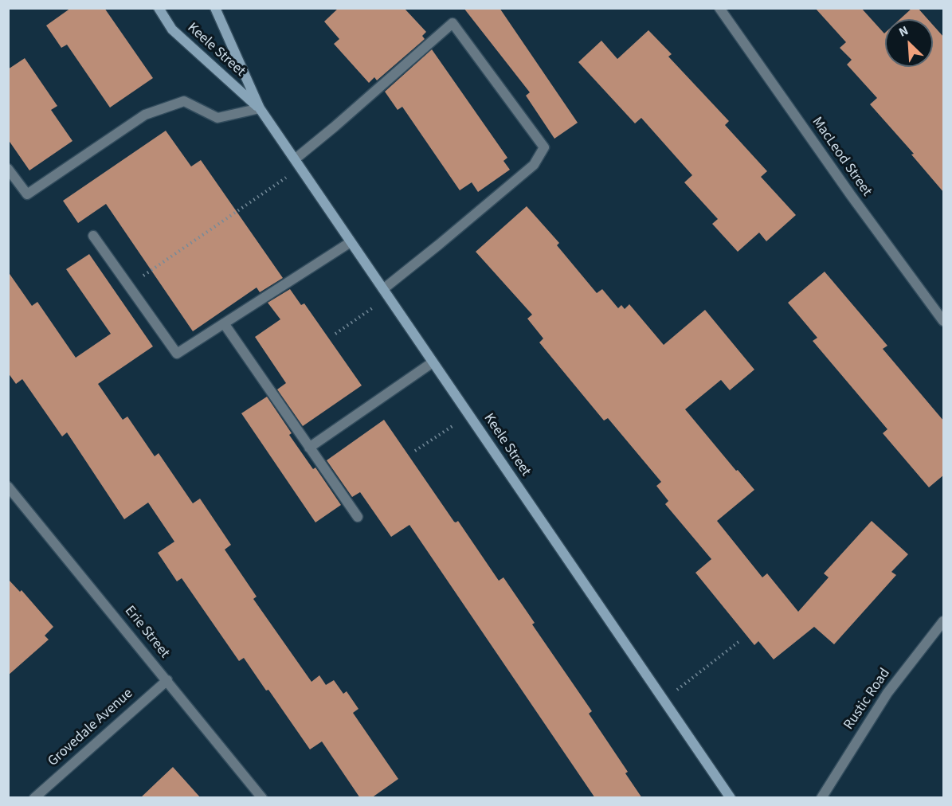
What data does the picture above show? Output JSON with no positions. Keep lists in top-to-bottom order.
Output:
{
  "streets": {
    "main road": ["Keele Street"],
    "street": [
      "MacLeod Street",
      "Erie Street",
      "Rustic Road",
      "Grovedale Avenue"
    ]
  },
  "crossings": [
    ["Erie Street", "Grovedale Avenue"]
  ],
  "north": "top left"
}
